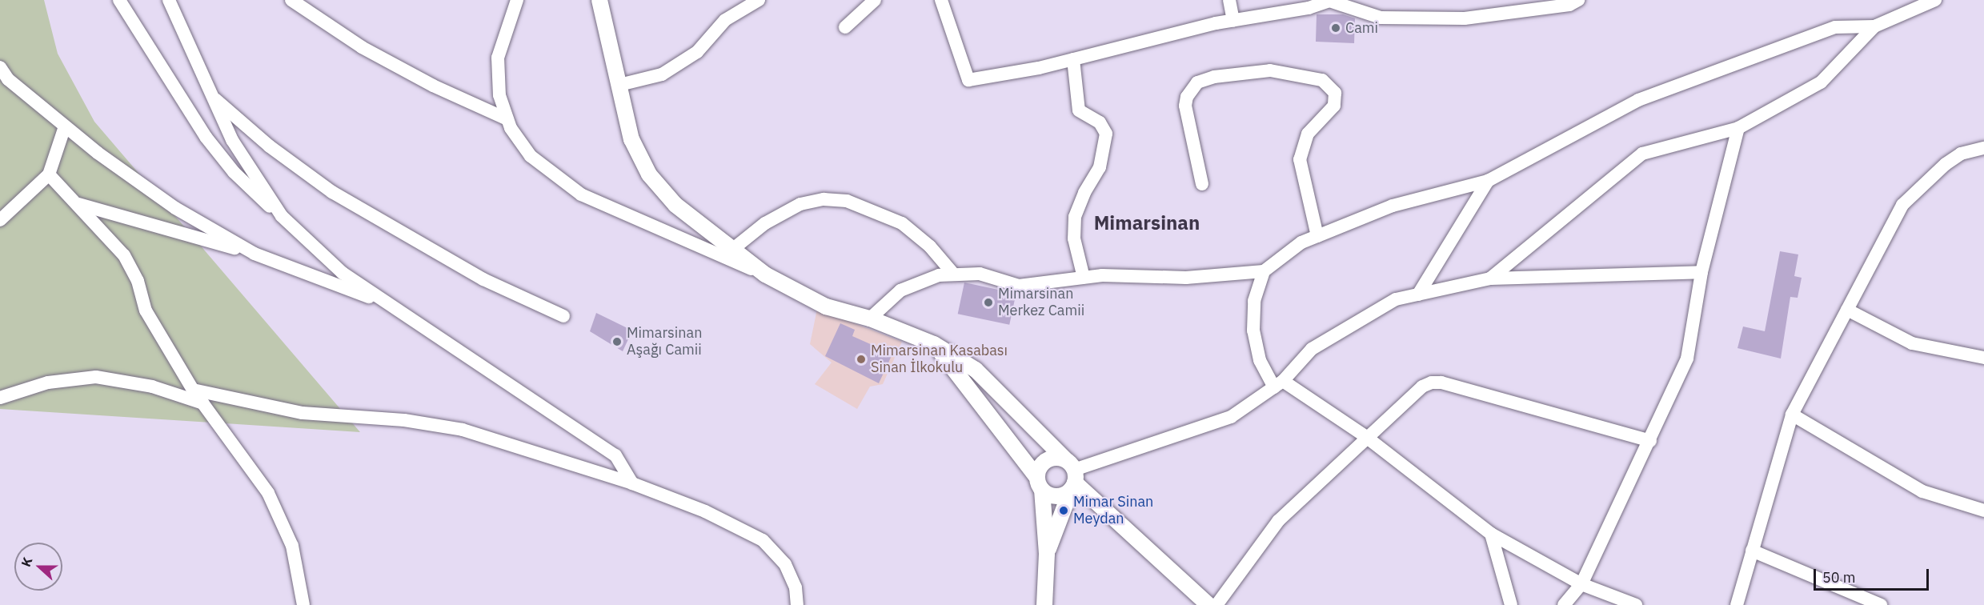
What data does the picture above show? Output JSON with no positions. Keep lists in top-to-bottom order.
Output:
{
  "districts": ["Mimarsinan"],
  "places": [
    "Cami",
    "Mimarsinan Merkez Camii",
    "Mimarsinan Aşağı Camii",
    "Mimarsinan Kasabası Sinan İlkokulu",
    "Mimar Sinan Meydan"
  ],
  "scale_bar": "50 m",
  "north": "left"
}
